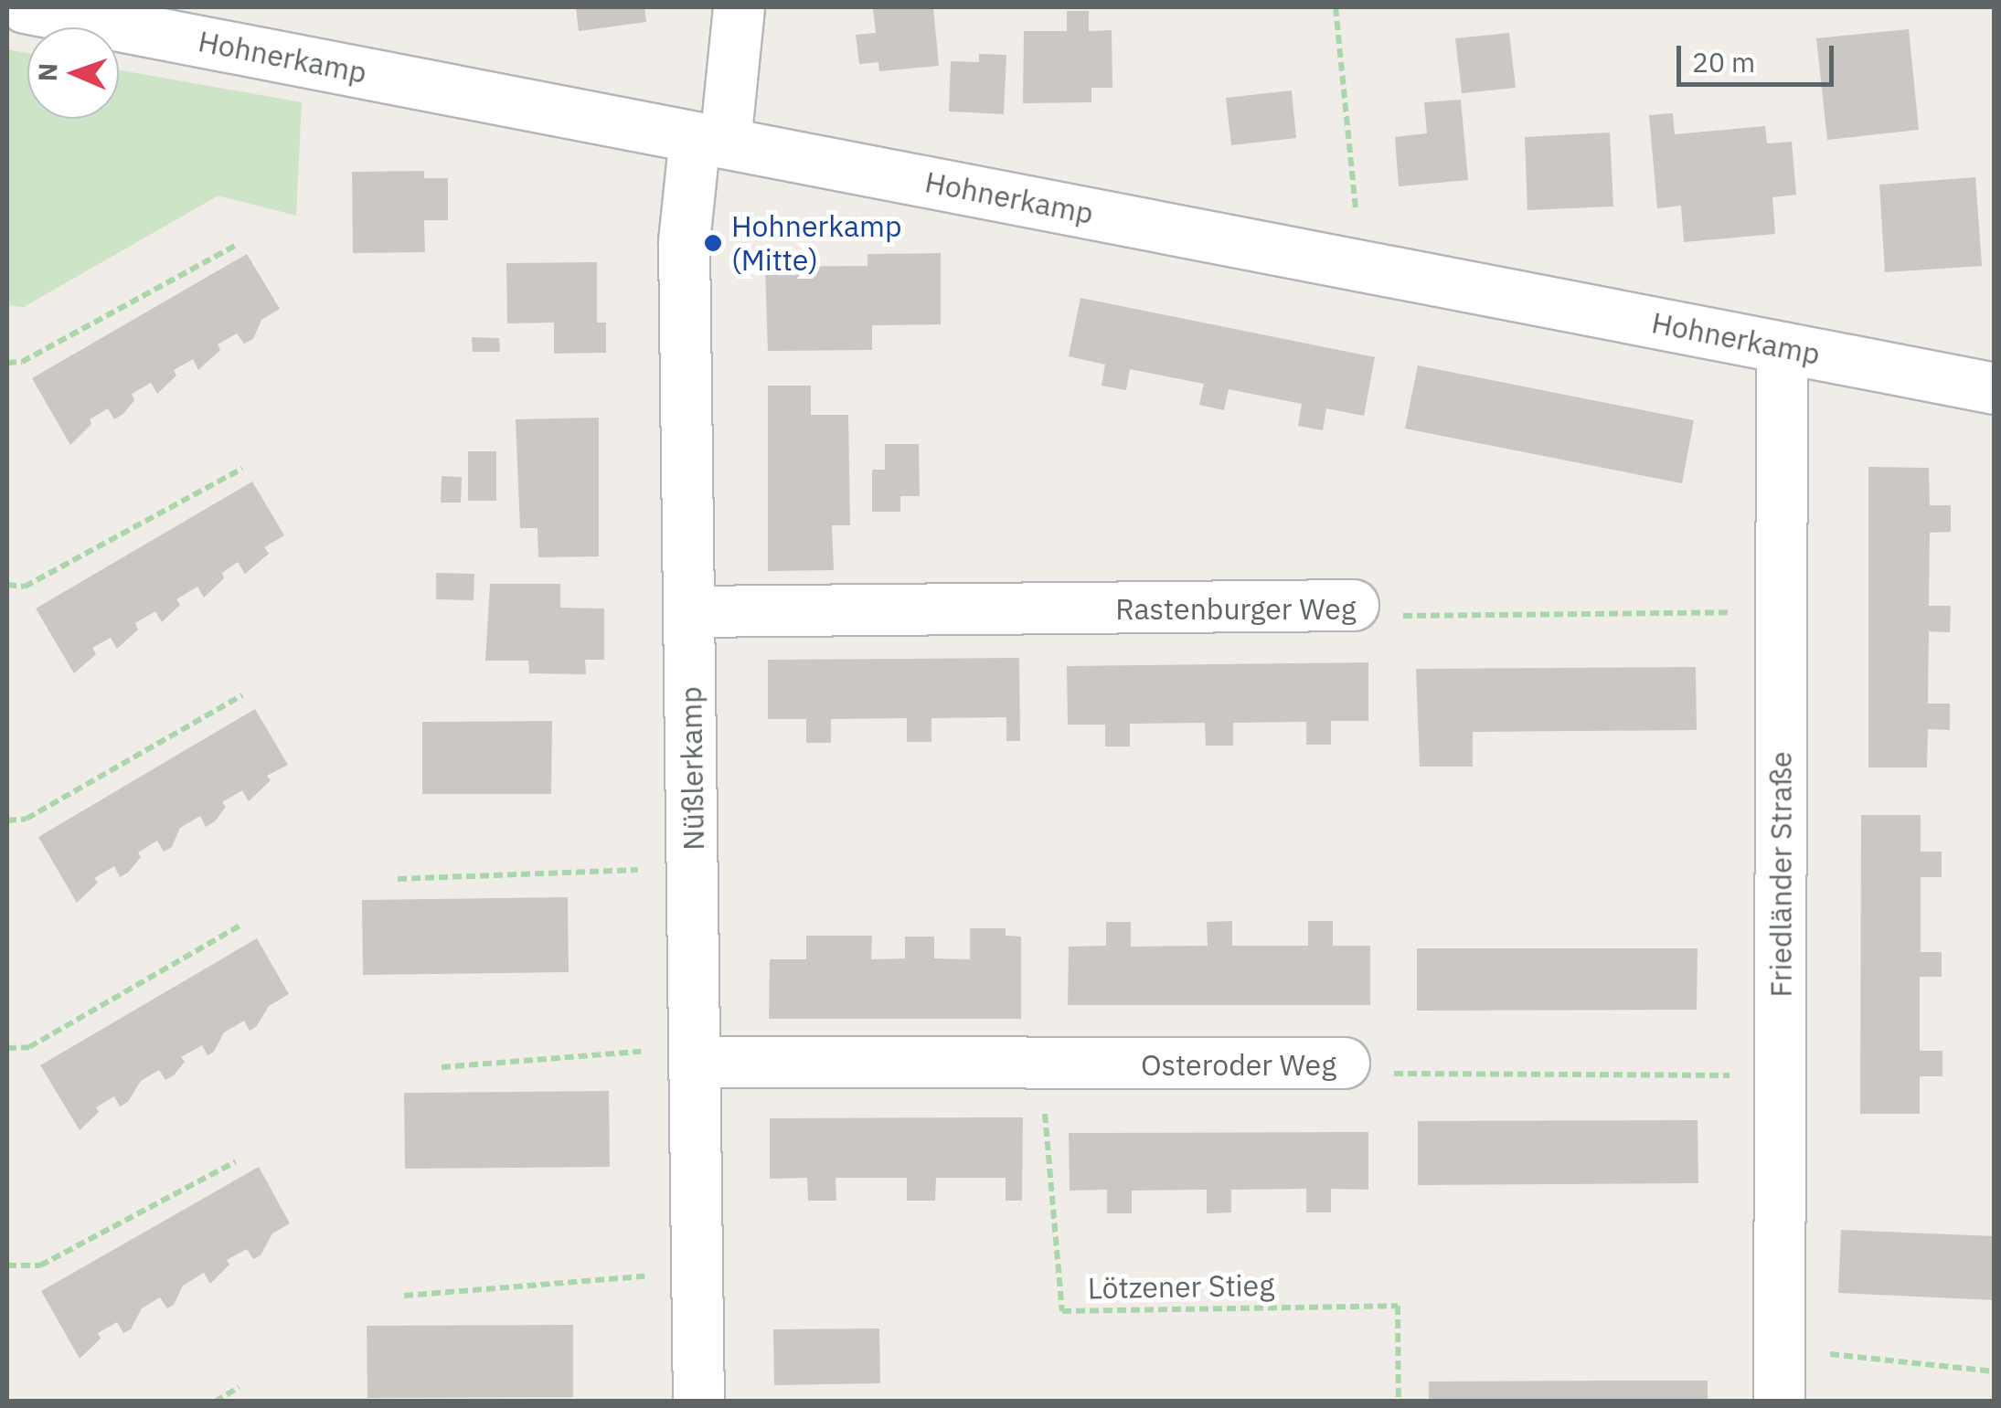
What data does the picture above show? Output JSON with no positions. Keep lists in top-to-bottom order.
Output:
{
  "streets": {
    "street": [
      "Hohnerkamp",
      "Rastenburger Weg",
      "Nüßlerkamp",
      "Friedländer Straße",
      "Osteroder Weg"
    ],
    "path": ["Lötzener Stieg"]
  },
  "crossings": [
    ["Hohnerkamp", "Nüßlerkamp"],
    ["Hohnerkamp", "Friedländer Straße"],
    ["Rastenburger Weg", "Nüßlerkamp"],
    ["Rastenburger Weg", "Friedländer Straße"],
    ["Nüßlerkamp", "Osteroder Weg"],
    ["Friedländer Straße", "Osteroder Weg"],
    ["Osteroder Weg", "Lötzener Stieg"]
  ],
  "places": ["Hohnerkamp (Mitte)"],
  "scale_bar": "20 m",
  "north": "left"
}
